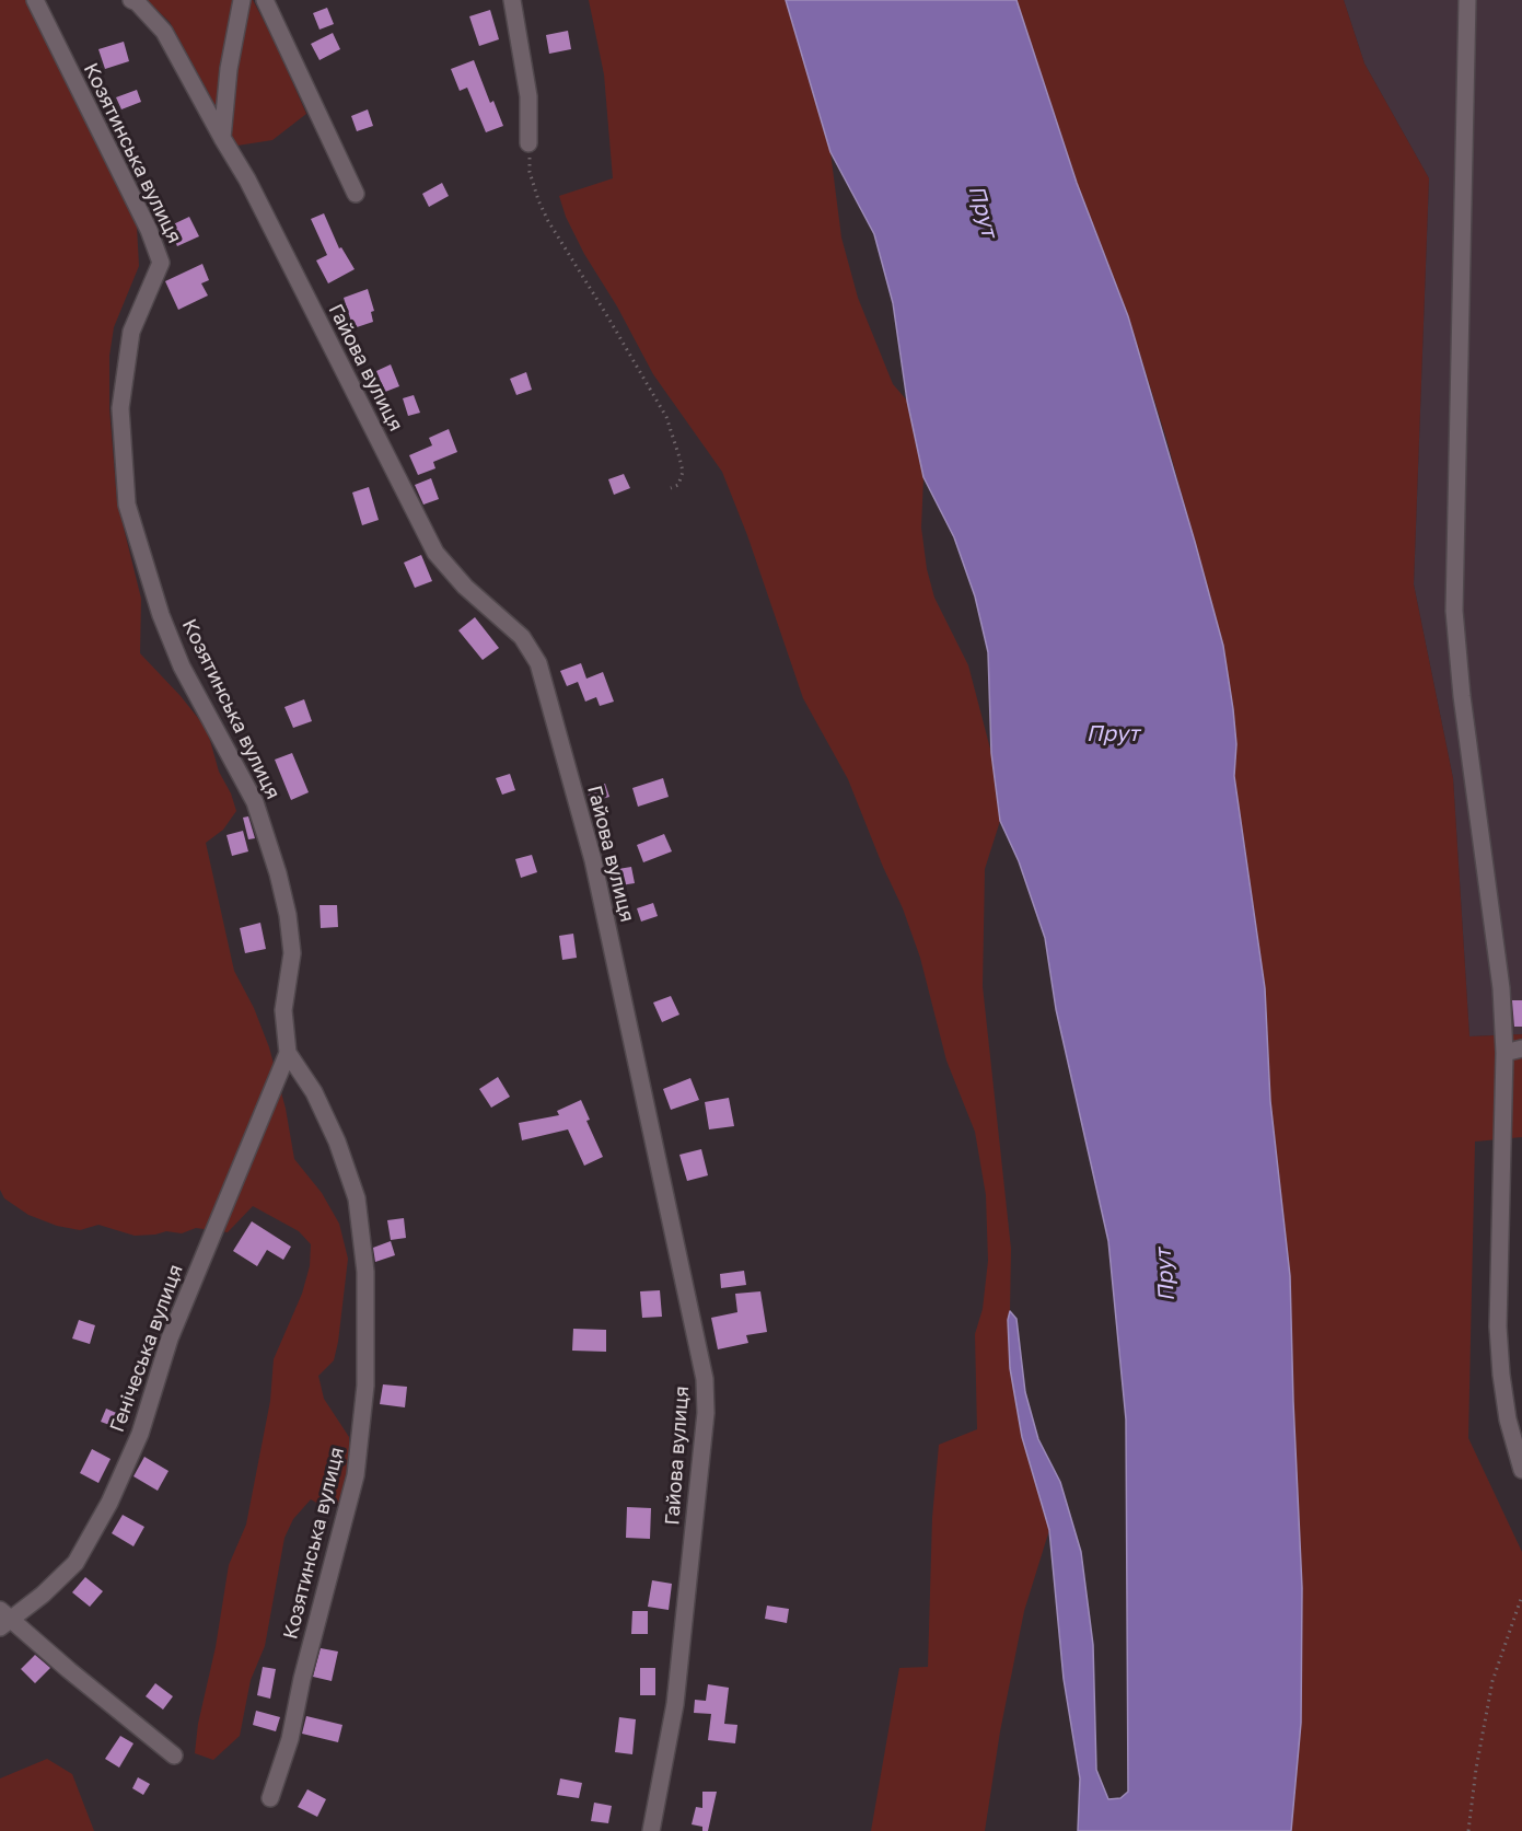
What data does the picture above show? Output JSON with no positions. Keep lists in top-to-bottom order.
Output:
{
  "streets": {
    "street": ["Козятинська вулиця", "Гайова вулиця", "Генічеська вулиця"]
  },
  "crossings": [
    ["Козятинська вулиця", "Генічеська вулиця"]
  ],
  "water": ["Прут"]
}
